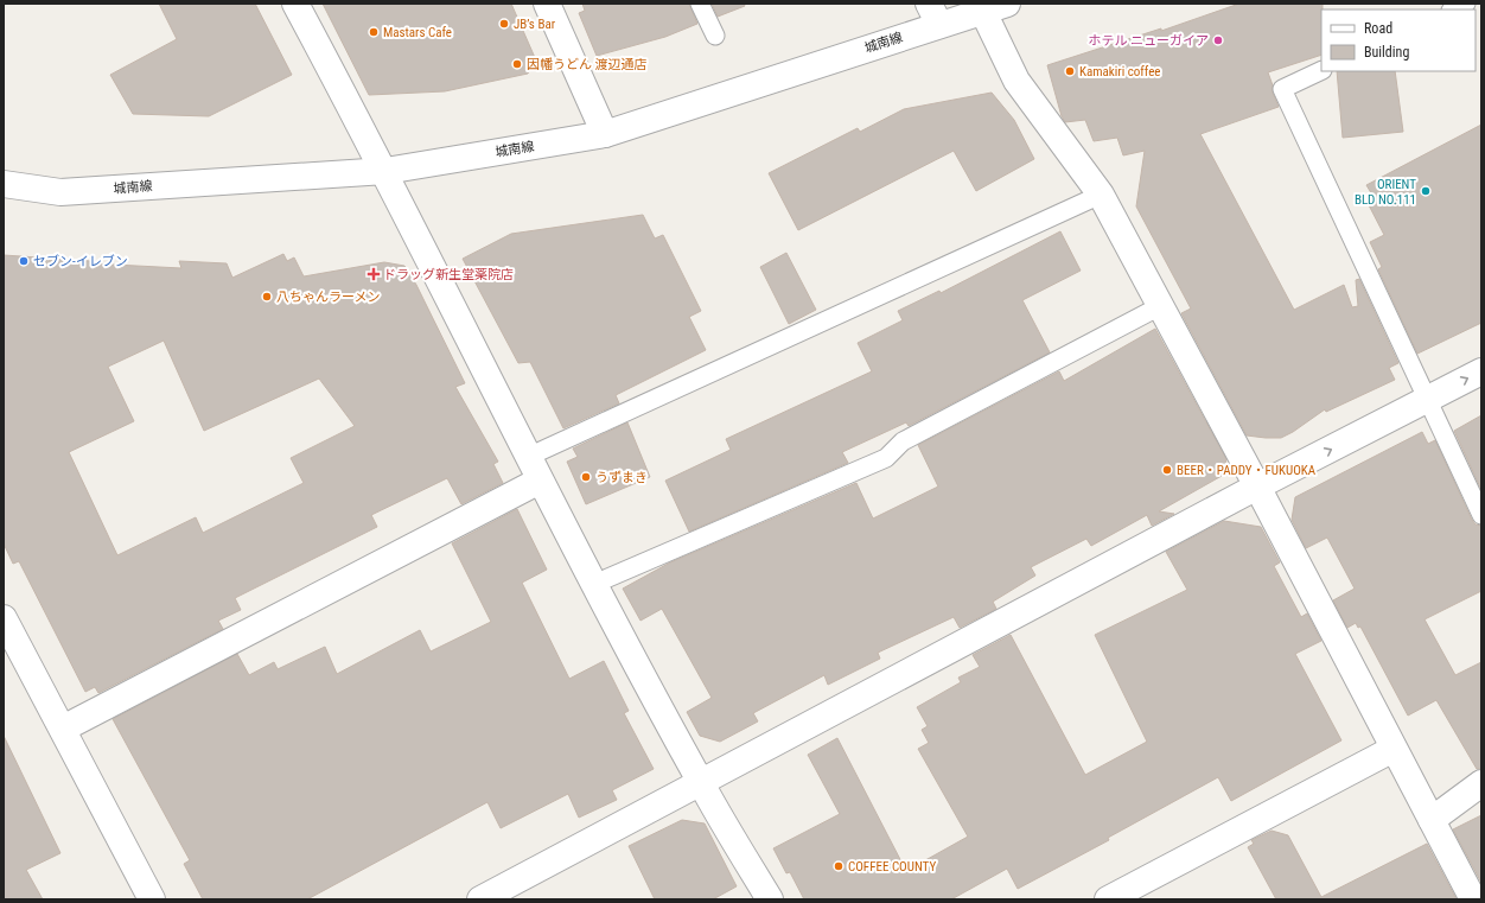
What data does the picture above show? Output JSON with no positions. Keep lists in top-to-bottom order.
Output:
{
  "streets": {
    "street": ["城南線"]
  },
  "places": {
    "other": [
      "JB’s Bar",
      "Mastars Cafe",
      "ホテル ニューガイア",
      "因幡うどん 渡辺通店",
      "Kamakiri coffee",
      "ORIENT BLD NO.111",
      "セブン-イレブン",
      "八ちゃんラーメン",
      "BEER・PADDY・FUKUOKA",
      "うずまき",
      "COFFEE COUNTY"
    ],
    "health": ["ドラッグ新生堂薬院店"]
  },
  "legend": ["Road", "Building"]
}
